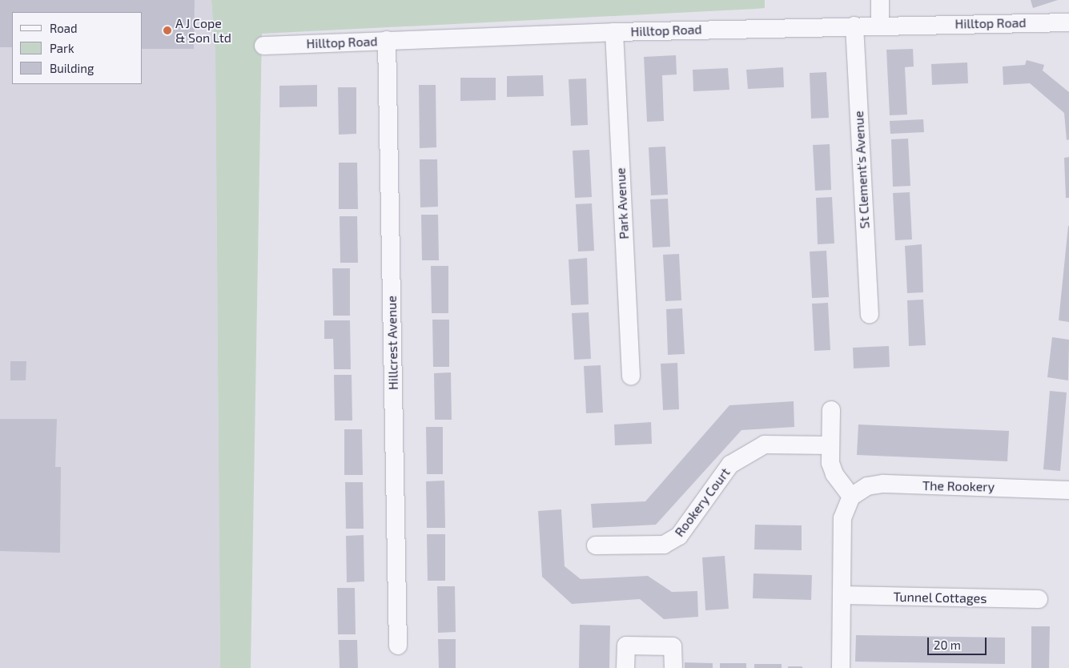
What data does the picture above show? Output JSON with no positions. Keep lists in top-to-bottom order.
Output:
{
  "streets": {
    "street": [
      "Hilltop Road",
      "St Clement's Avenue",
      "Park Avenue",
      "Hillcrest Avenue",
      "The Rookery",
      "Rookery Court",
      "Tunnel Cottages"
    ]
  },
  "crossings": [
    ["Hilltop Road", "St Clement's Avenue"],
    ["Hilltop Road", "Park Avenue"],
    ["Hilltop Road", "Hillcrest Avenue"]
  ],
  "places": ["A J Cope & Son Ltd"],
  "legend": ["Road", "Park", "Building"],
  "scale_bar": "20 m"
}
